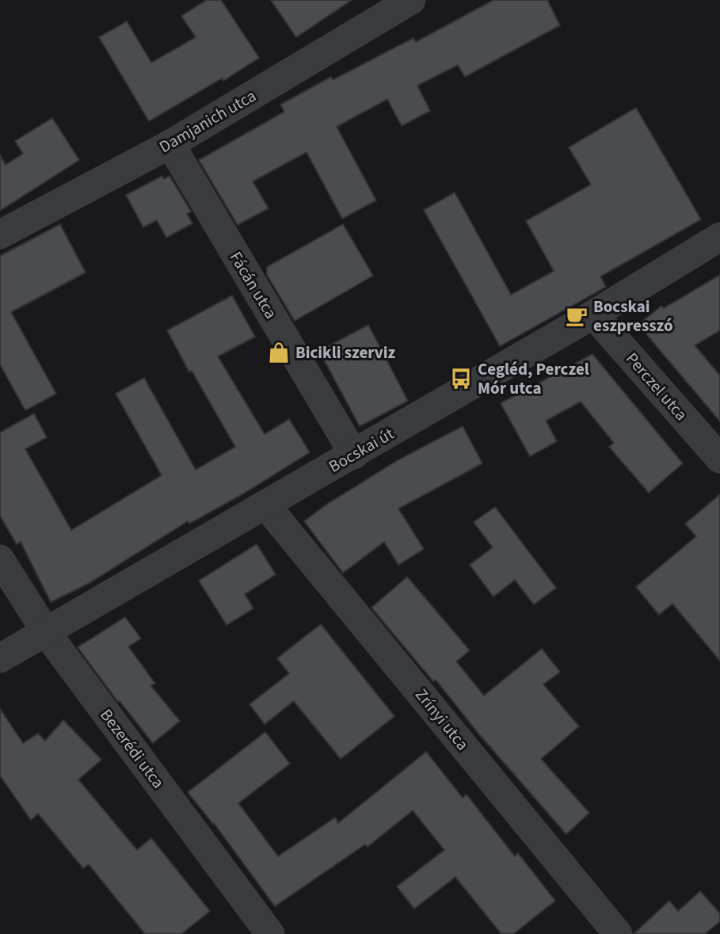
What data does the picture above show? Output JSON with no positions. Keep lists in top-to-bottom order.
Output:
{
  "streets": {
    "street": [
      "Damjanich utca",
      "Fácán utca",
      "Perczel utca",
      "Bocskai út",
      "Zrínyi utca",
      "Bezerédi utca"
    ]
  },
  "crossings": [
    ["Damjanich utca", "Fácán utca"],
    ["Fácán utca", "Bocskai út"],
    ["Perczel utca", "Bocskai út"],
    ["Bocskai út", "Zrínyi utca"],
    ["Bocskai út", "Bezerédi utca"]
  ],
  "places": {
    "cafe": ["Bocskai eszpresszó"],
    "shop": ["Bicikli szerviz"],
    "bus stop": ["Cegléd, Perczel Mór utca"]
  }
}
